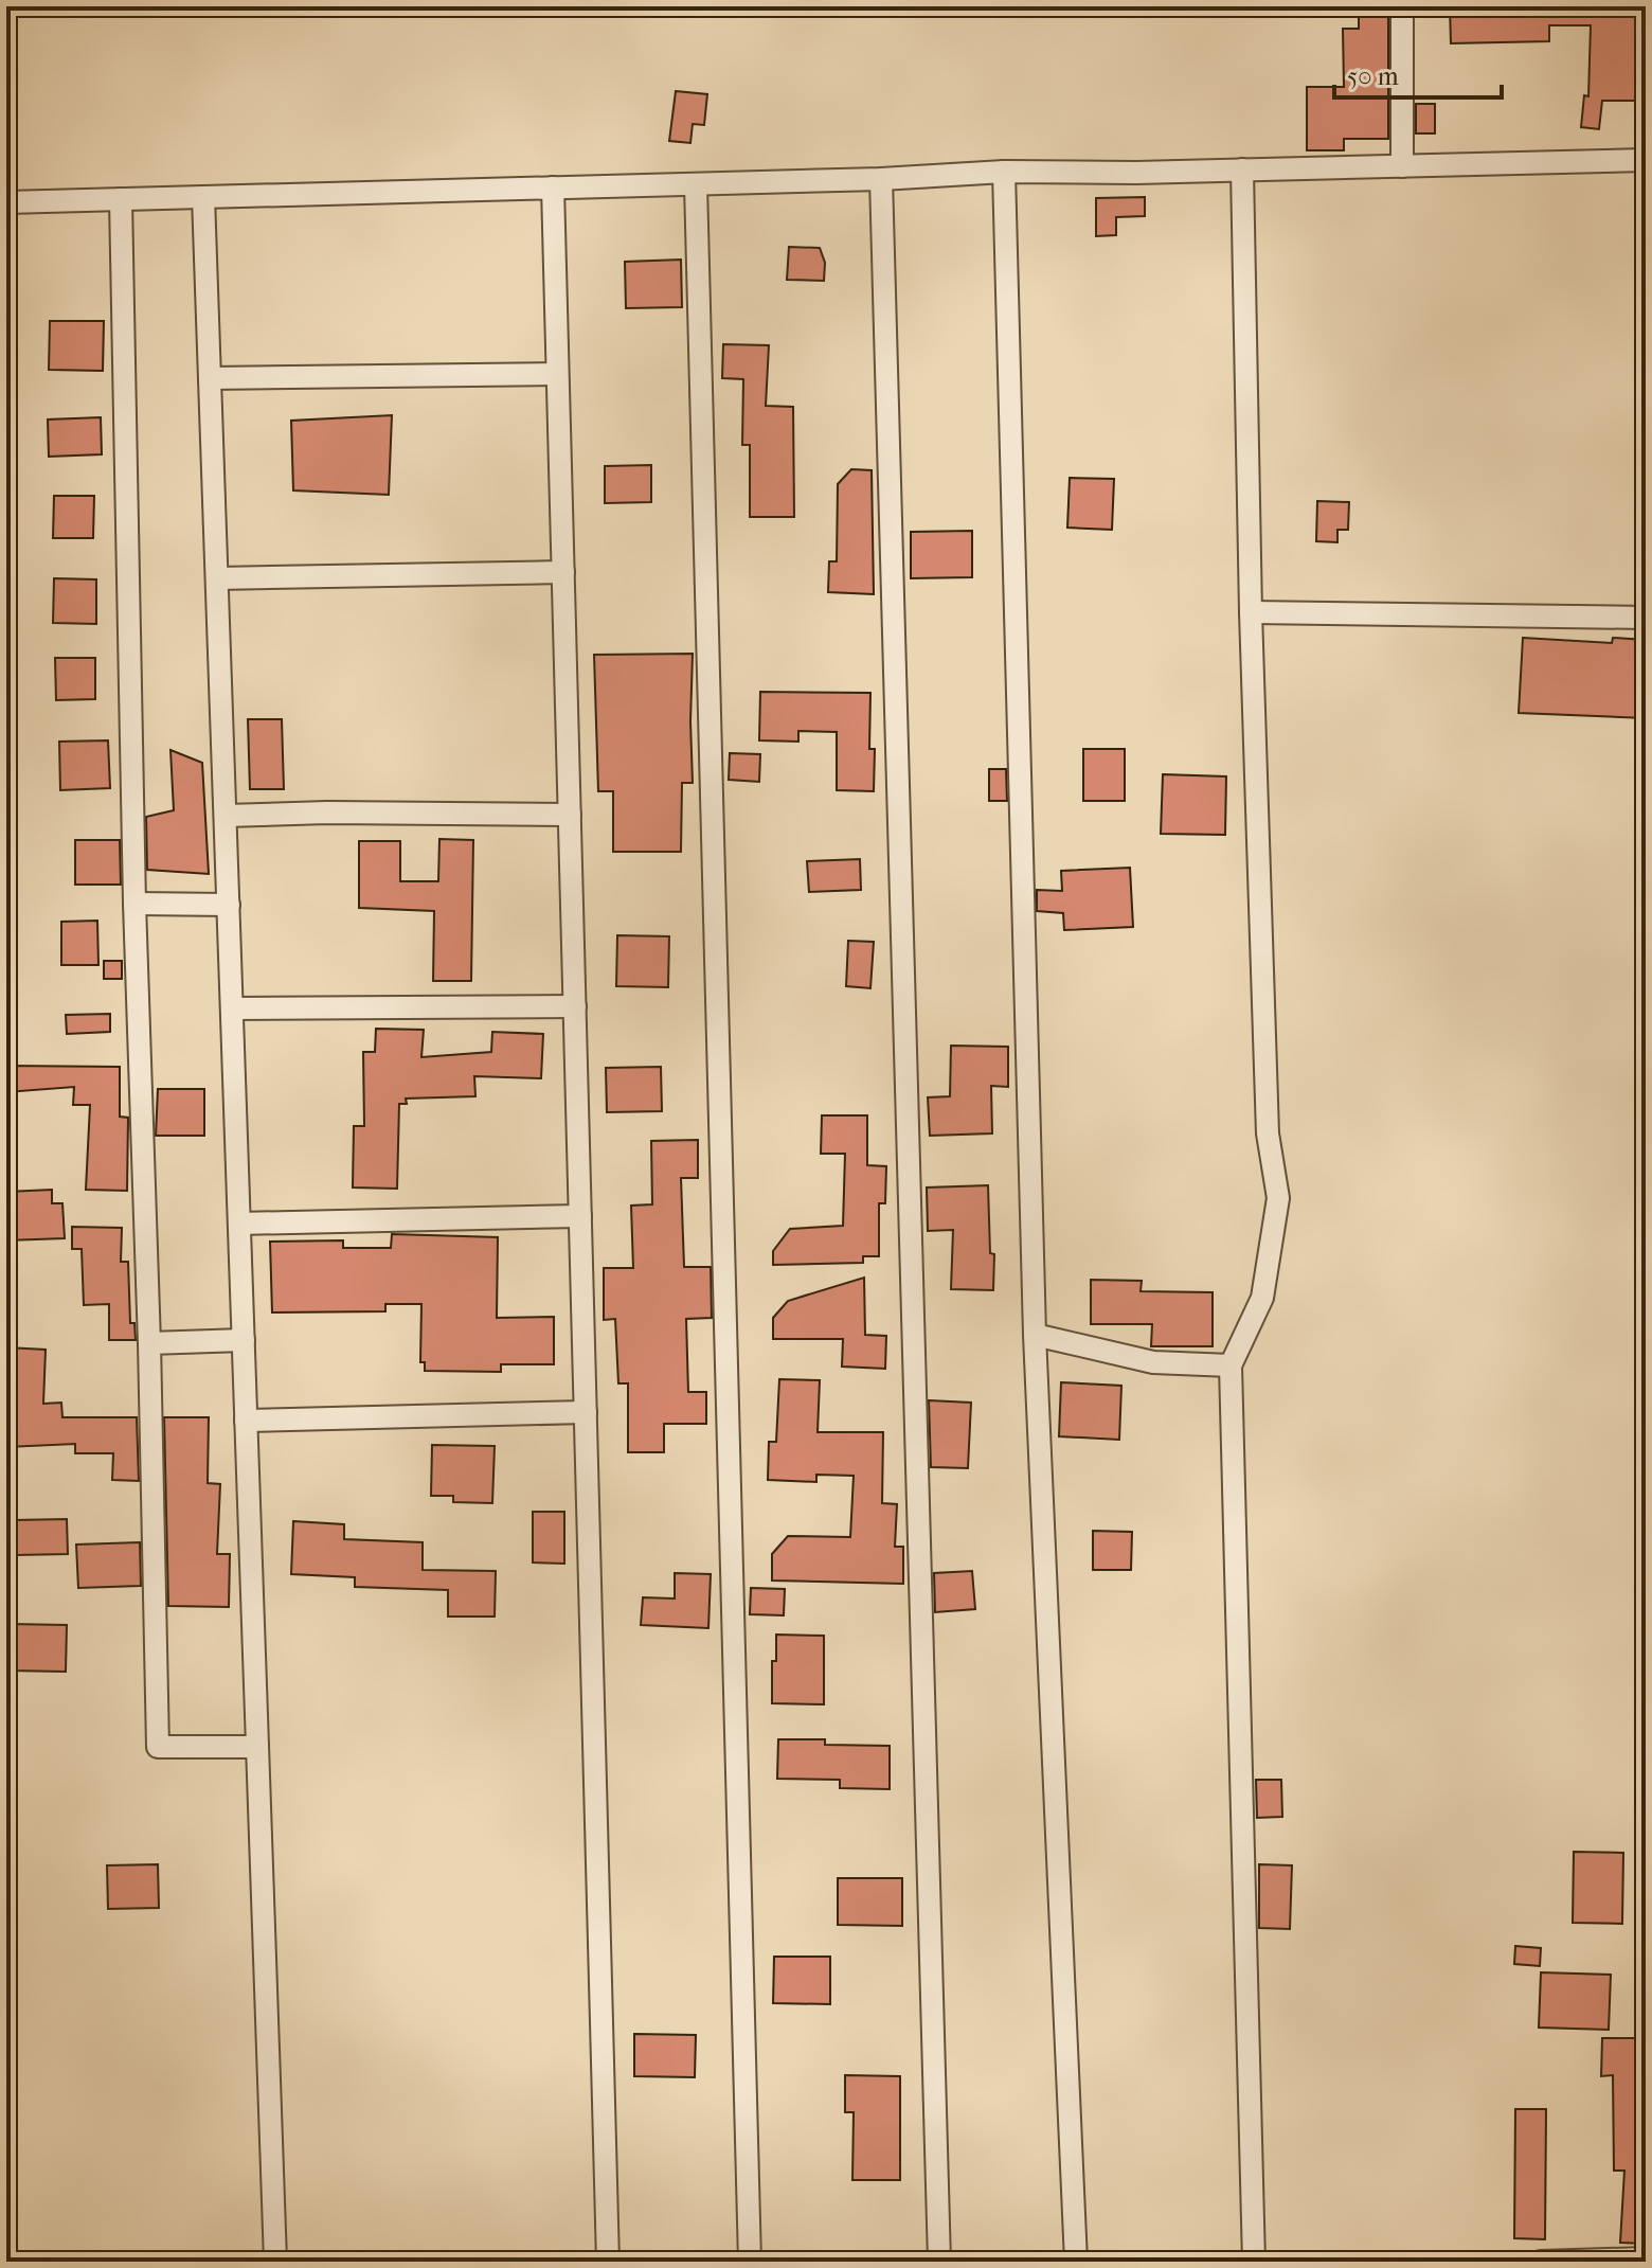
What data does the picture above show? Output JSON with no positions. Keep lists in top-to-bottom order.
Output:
{
  "scale_bar": "50 m"
}
